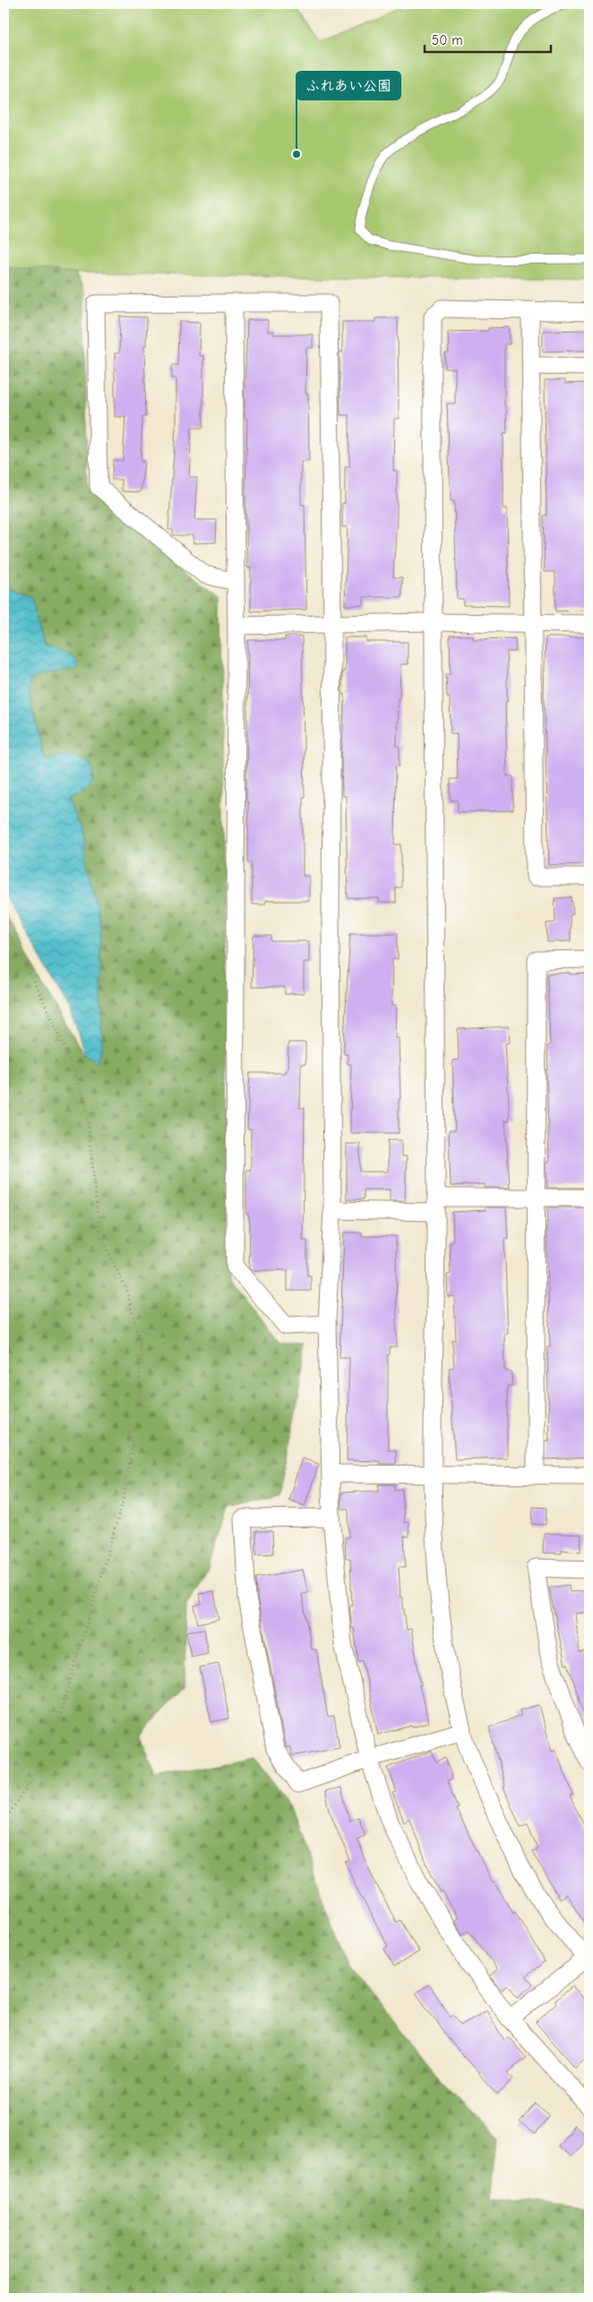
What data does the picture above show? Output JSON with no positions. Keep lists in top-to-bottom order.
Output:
{
  "places": ["ふれあい公園"],
  "scale_bar": "50 m"
}
